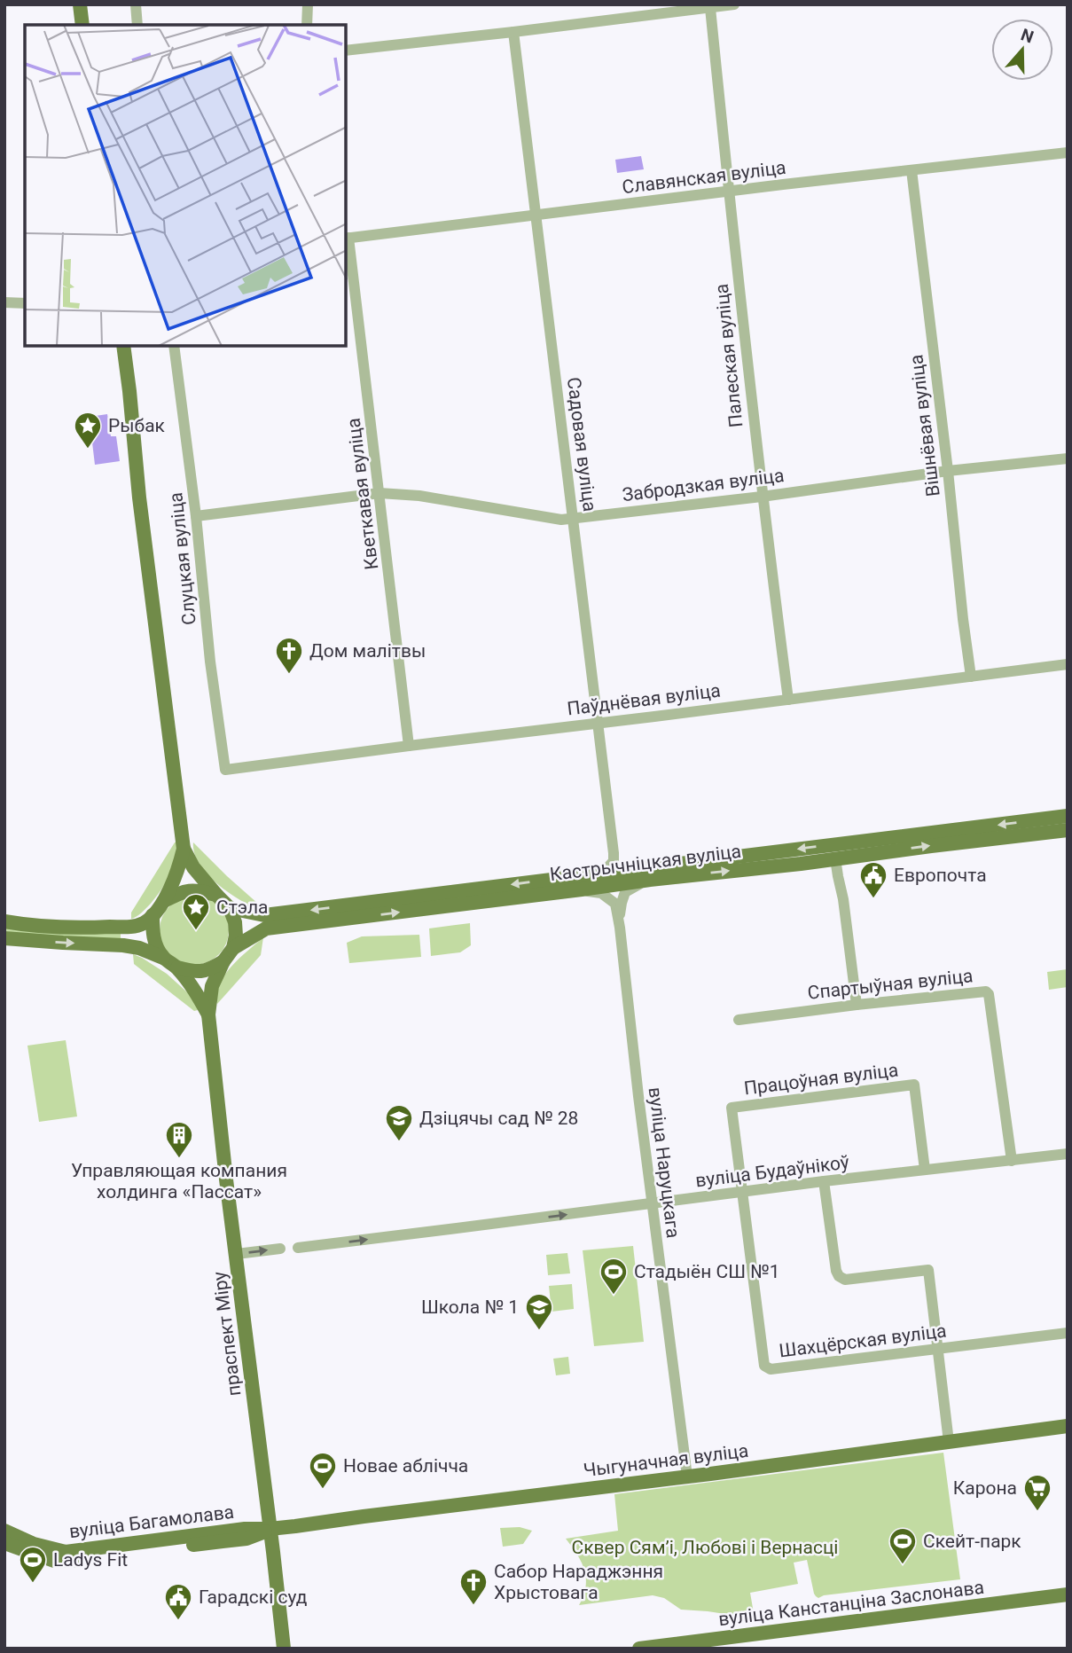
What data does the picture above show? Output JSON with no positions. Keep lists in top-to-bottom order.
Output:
{
  "streets": {
    "main road": [
      "Кастрычніцкая вуліца",
      "праспект Міру",
      "Чыгуначная вуліца",
      "вуліца Багамолава",
      "вуліца Канстанціна Заслонава"
    ],
    "street": [
      "Славянская вуліца",
      "Палеская вуліца",
      "Вішнёвая вуліца",
      "Садовая вуліца",
      "Забродзкая вуліца",
      "Кветкавая вуліца",
      "Слуцкая вуліца",
      "Паўднёвая вуліца",
      "Спартыўная вуліца",
      "Працоўная вуліца",
      "вуліца Наруцкага",
      "вуліца Будаўнікоў",
      "Шахцёрская вуліца"
    ]
  },
  "crossings": [
    ["Славянская вуліца", "Палеская вуліца"],
    ["Славянская вуліца", "Вішнёвая вуліца"],
    ["Славянская вуліца", "Садовая вуліца"],
    ["Славянская вуліца", "Кветкавая вуліца"],
    ["Палеская вуліца", "Забродзкая вуліца"],
    ["Палеская вуліца", "Паўднёвая вуліца"],
    ["Вішнёвая вуліца", "Забродзкая вуліца"],
    ["Вішнёвая вуліца", "Паўднёвая вуліца"],
    ["Садовая вуліца", "Забродзкая вуліца"],
    ["Садовая вуліца", "Паўднёвая вуліца"],
    ["Забродзкая вуліца", "Кветкавая вуліца"],
    ["Забродзкая вуліца", "Слуцкая вуліца"],
    ["Кветкавая вуліца", "Паўднёвая вуліца"],
    ["Слуцкая вуліца", "Паўднёвая вуліца"],
    ["Спартыўная вуліца", "вуліца Будаўнікоў"],
    ["Працоўная вуліца", "вуліца Будаўнікоў"],
    ["Працоўная вуліца", "Шахцёрская вуліца"],
    ["вуліца Наруцкага", "вуліца Будаўнікоў"],
    ["вуліца Наруцкага", "Чыгуначная вуліца"],
    ["вуліца Будаўнікоў", "Шахцёрская вуліца"],
    ["праспект Міру", "Чыгуначная вуліца"],
    ["праспект Міру", "вуліца Багамолава"],
    ["Чыгуначная вуліца", "вуліца Багамолава"]
  ],
  "one_way": ["вуліца Будаўнікоў"],
  "parks": ["Сквер Сямʼі, Любові і Вернасці"],
  "places": {
    "place": ["Рыбак", "Стэла"],
    "church": ["Дом малітвы", "Сабор Нараджэння Хрыстовага"],
    "public building": ["Европочта", "Гарадскі суд"],
    "school or university": ["Дзіцячы сад № 28", "Школа № 1"],
    "building": ["Управляющая компания холдинга «Пассат»"],
    "sports": [
      "Стадыён СШ №1",
      "Новае аблічча",
      "Скейт-парк",
      "Ladys Fit"
    ],
    "supermarket": ["Карона"]
  },
  "north": "top"
}
